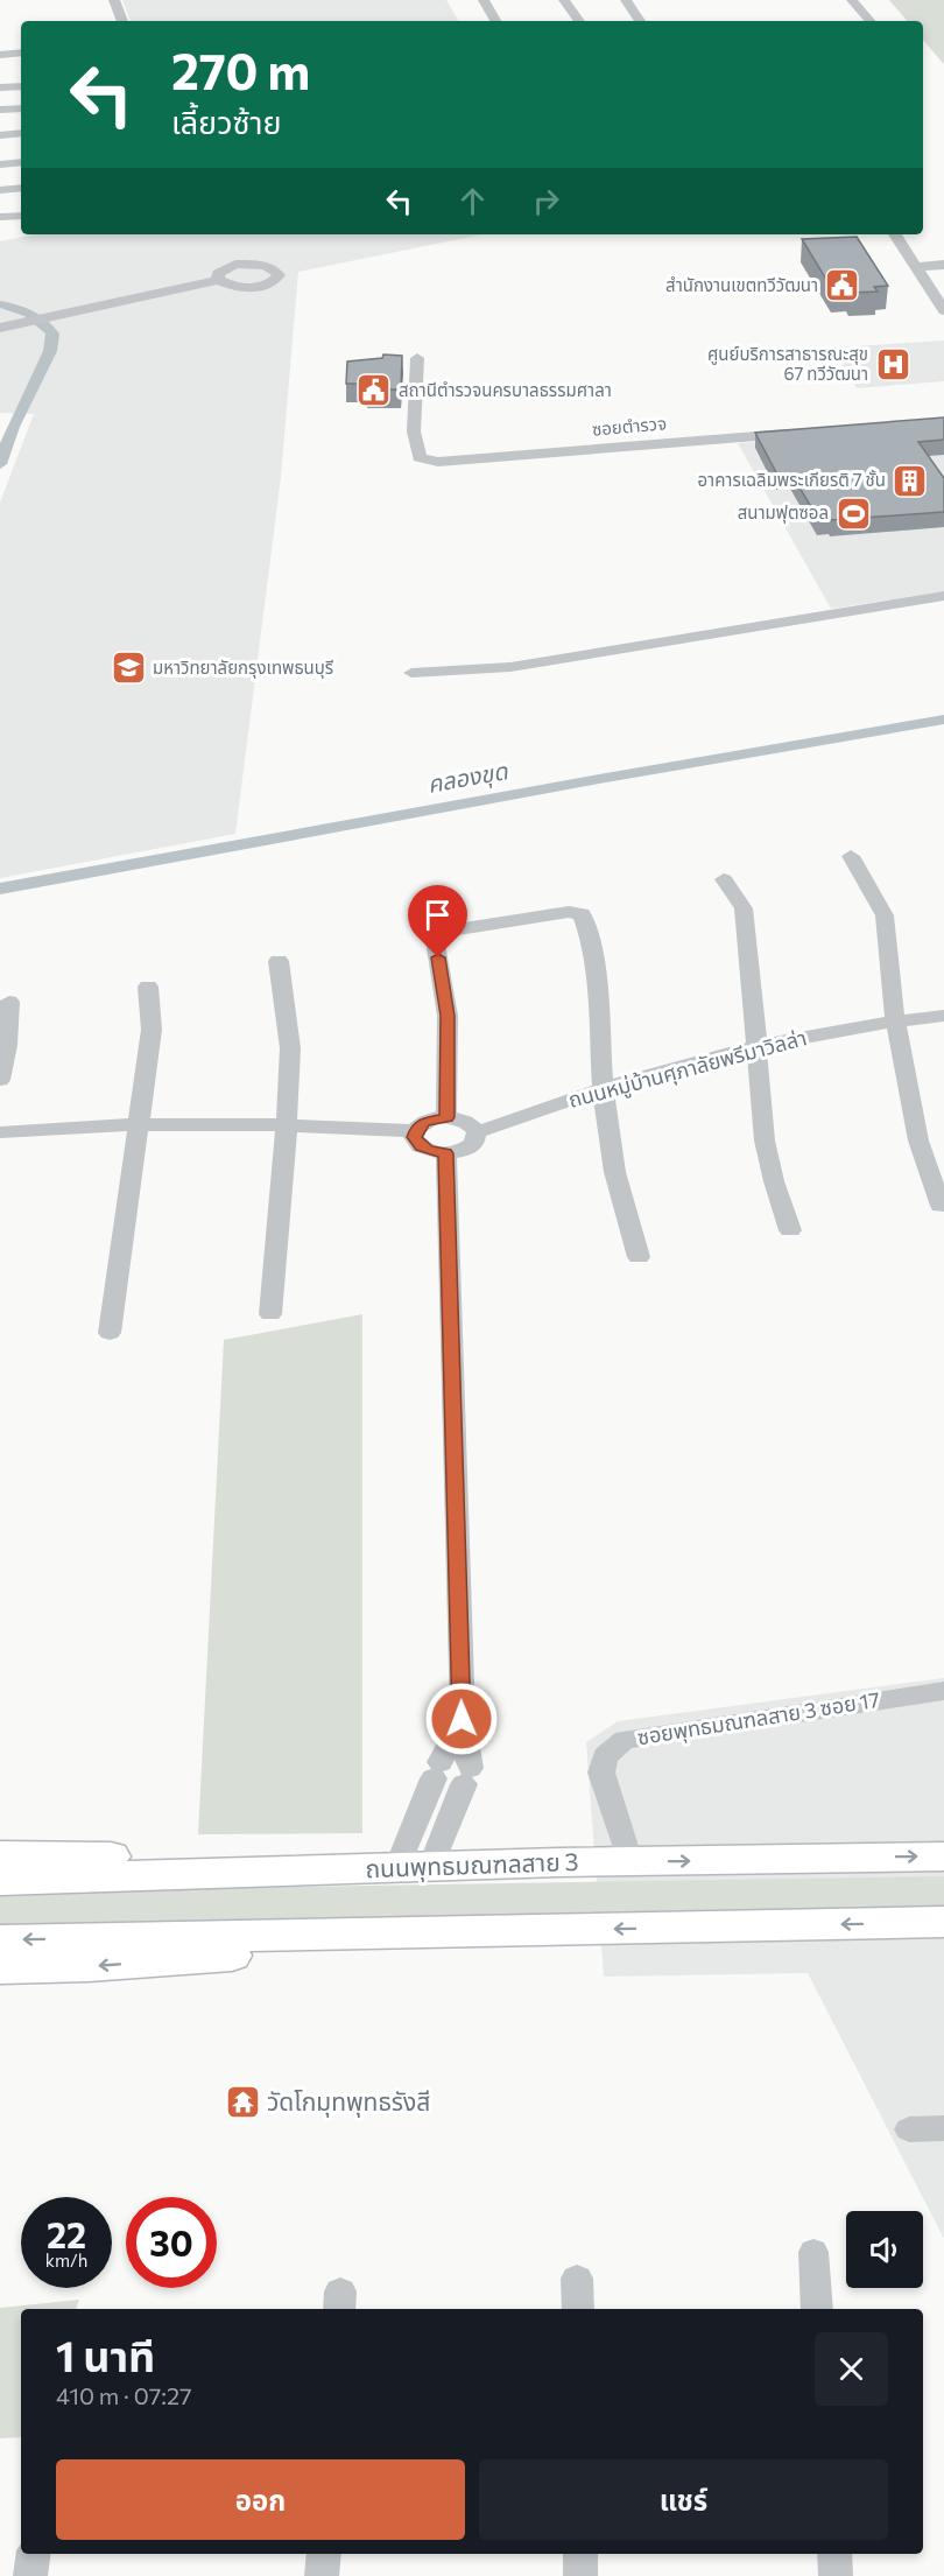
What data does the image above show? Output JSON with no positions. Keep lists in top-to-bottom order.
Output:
{
  "streets": {
    "main road": ["ถนนพุทธมณฑลสาย 3"],
    "street": ["ซอยตำรวจ", "ถนนหมู่บ้านศุภาลัยพรีมาวิลล่า", "ซอยพุทธมณฑลสาย 3 ซอย 17"]
  },
  "crossings": [
    ["ซอยพุทธมณฑลสาย 3 ซอย 17", "ถนนพุทธมณฑลสาย 3"]
  ],
  "water": ["คลองขุด"],
  "places": {
    "public building": ["สำนักงานเขตทวีวัฒนา", "สถานีตำรวจนครบาลธรรมศาลา"],
    "hospital": ["ศูนย์บริการสาธารณะสุข 67 ทวีวัฒนา"],
    "building": ["อาคารเฉลิมพระเกียรติ 7 ชั้น"],
    "sports": ["สนามฟุตซอล"],
    "school or university": ["มหาวิทยาลัยกรุงเทพธนบุรี"],
    "temple": ["วัดโกมุทพุทธรังสี"]
  },
  "page": {
    "turn": ["270 m", "เลี้ยวซ้าย"],
    "speed": "22 km/h",
    "limit": "30",
    "heading": ["1 นาที", "410 m · 07:27"],
    "buttons": ["ออก", "แชร์"]
  }
}
